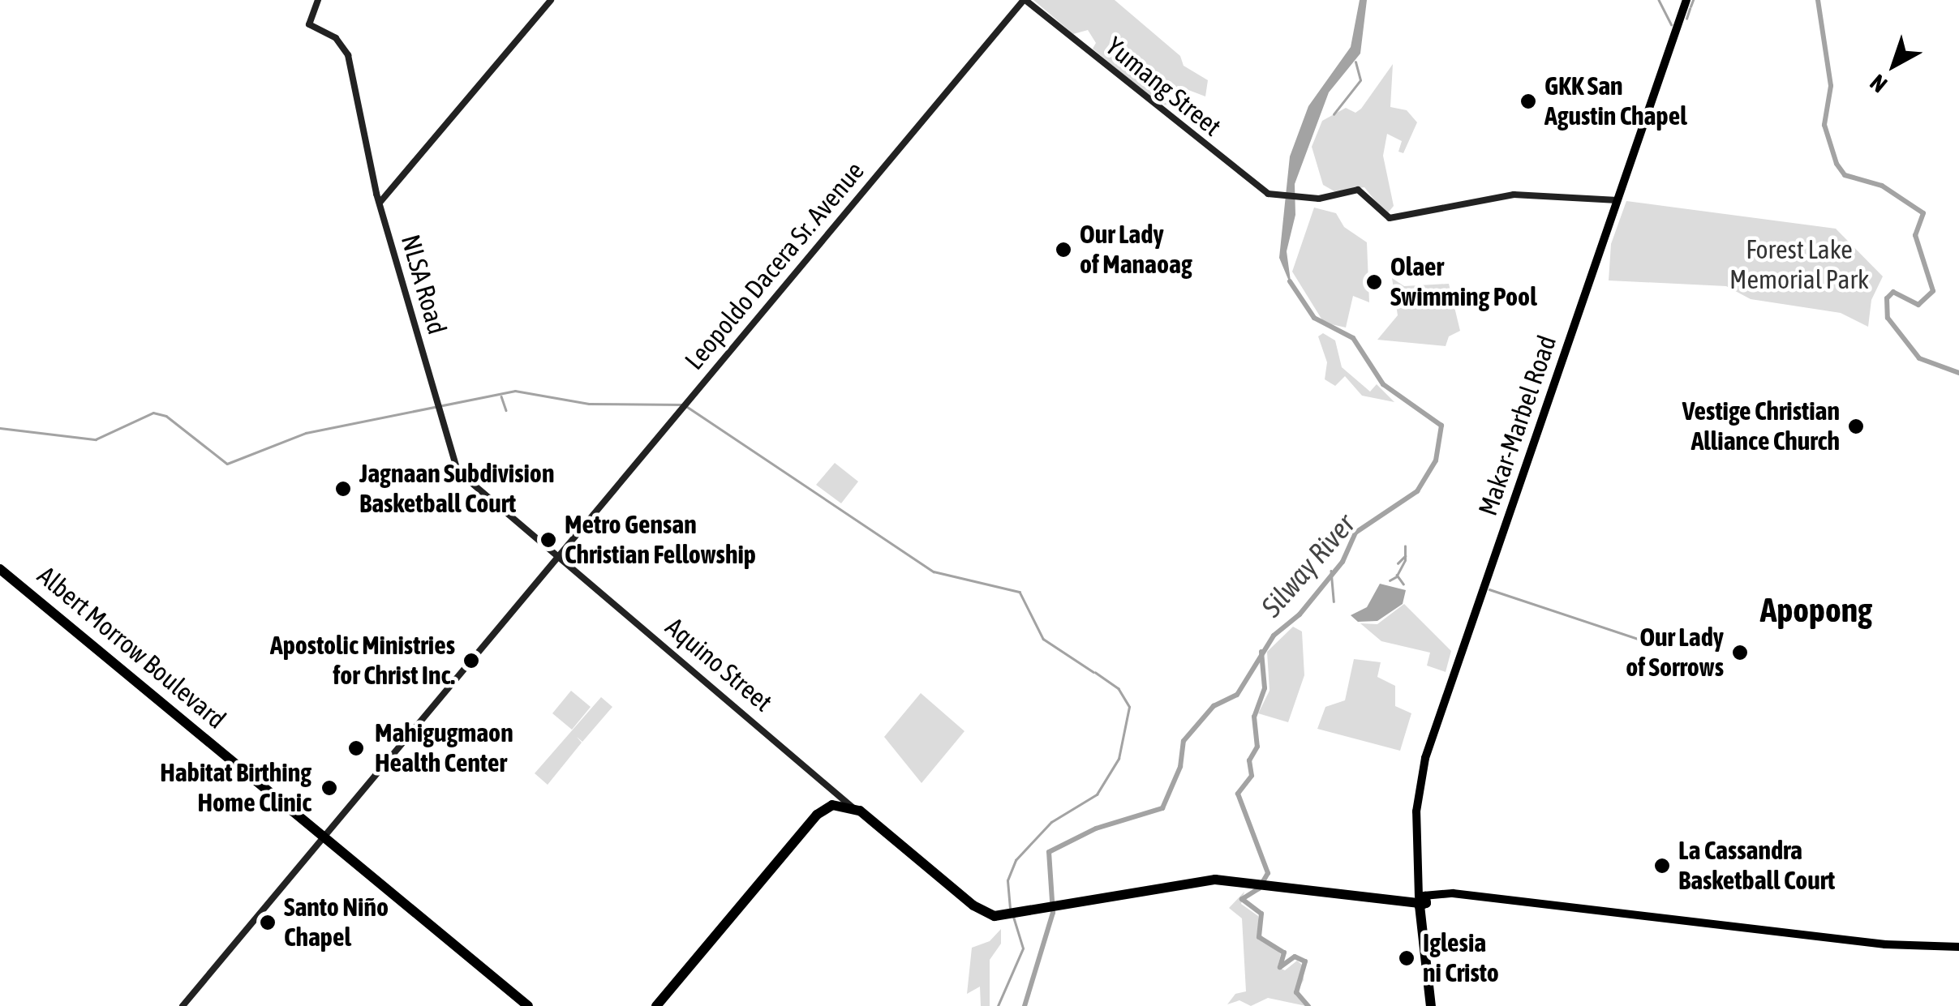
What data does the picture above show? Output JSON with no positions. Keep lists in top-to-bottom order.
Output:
{
  "streets": {
    "highway": ["Albert Morrow Boulevard"],
    "main road": [
      "Yumang Street",
      "Leopoldo Dacera Sr. Avenue",
      "NLSA Road",
      "Makar-Marbel Road",
      "Aquino Street"
    ]
  },
  "crossings": [
    ["Yumang Street", "Leopoldo Dacera Sr. Avenue"],
    ["Yumang Street", "Makar-Marbel Road"],
    ["Leopoldo Dacera Sr. Avenue", "NLSA Road"],
    ["Leopoldo Dacera Sr. Avenue", "Albert Morrow Boulevard"],
    ["Leopoldo Dacera Sr. Avenue", "Aquino Street"],
    ["NLSA Road", "Aquino Street"]
  ],
  "districts": ["Apopong"],
  "water": ["Silway River"],
  "parks": ["Forest Lake Memorial Park"],
  "places": [
    "GKK San Agustin Chapel",
    "Our Lady of Manaoag",
    "Olaer Swimming Pool",
    "Vestige Christian Alliance Church",
    "Jagnaan Subdivision Basketball Court",
    "Metro Gensan Christian Fellowship",
    "Our Lady of Sorrows",
    "Apostolic Ministries for Christ Inc.",
    "Mahigugmaon Health Center",
    "Habitat Birthing Home Clinic",
    "La Cassandra Basketball Court",
    "Santo Niño Chapel",
    "Iglesia ni Cristo"
  ],
  "north": "bottom left"
}
